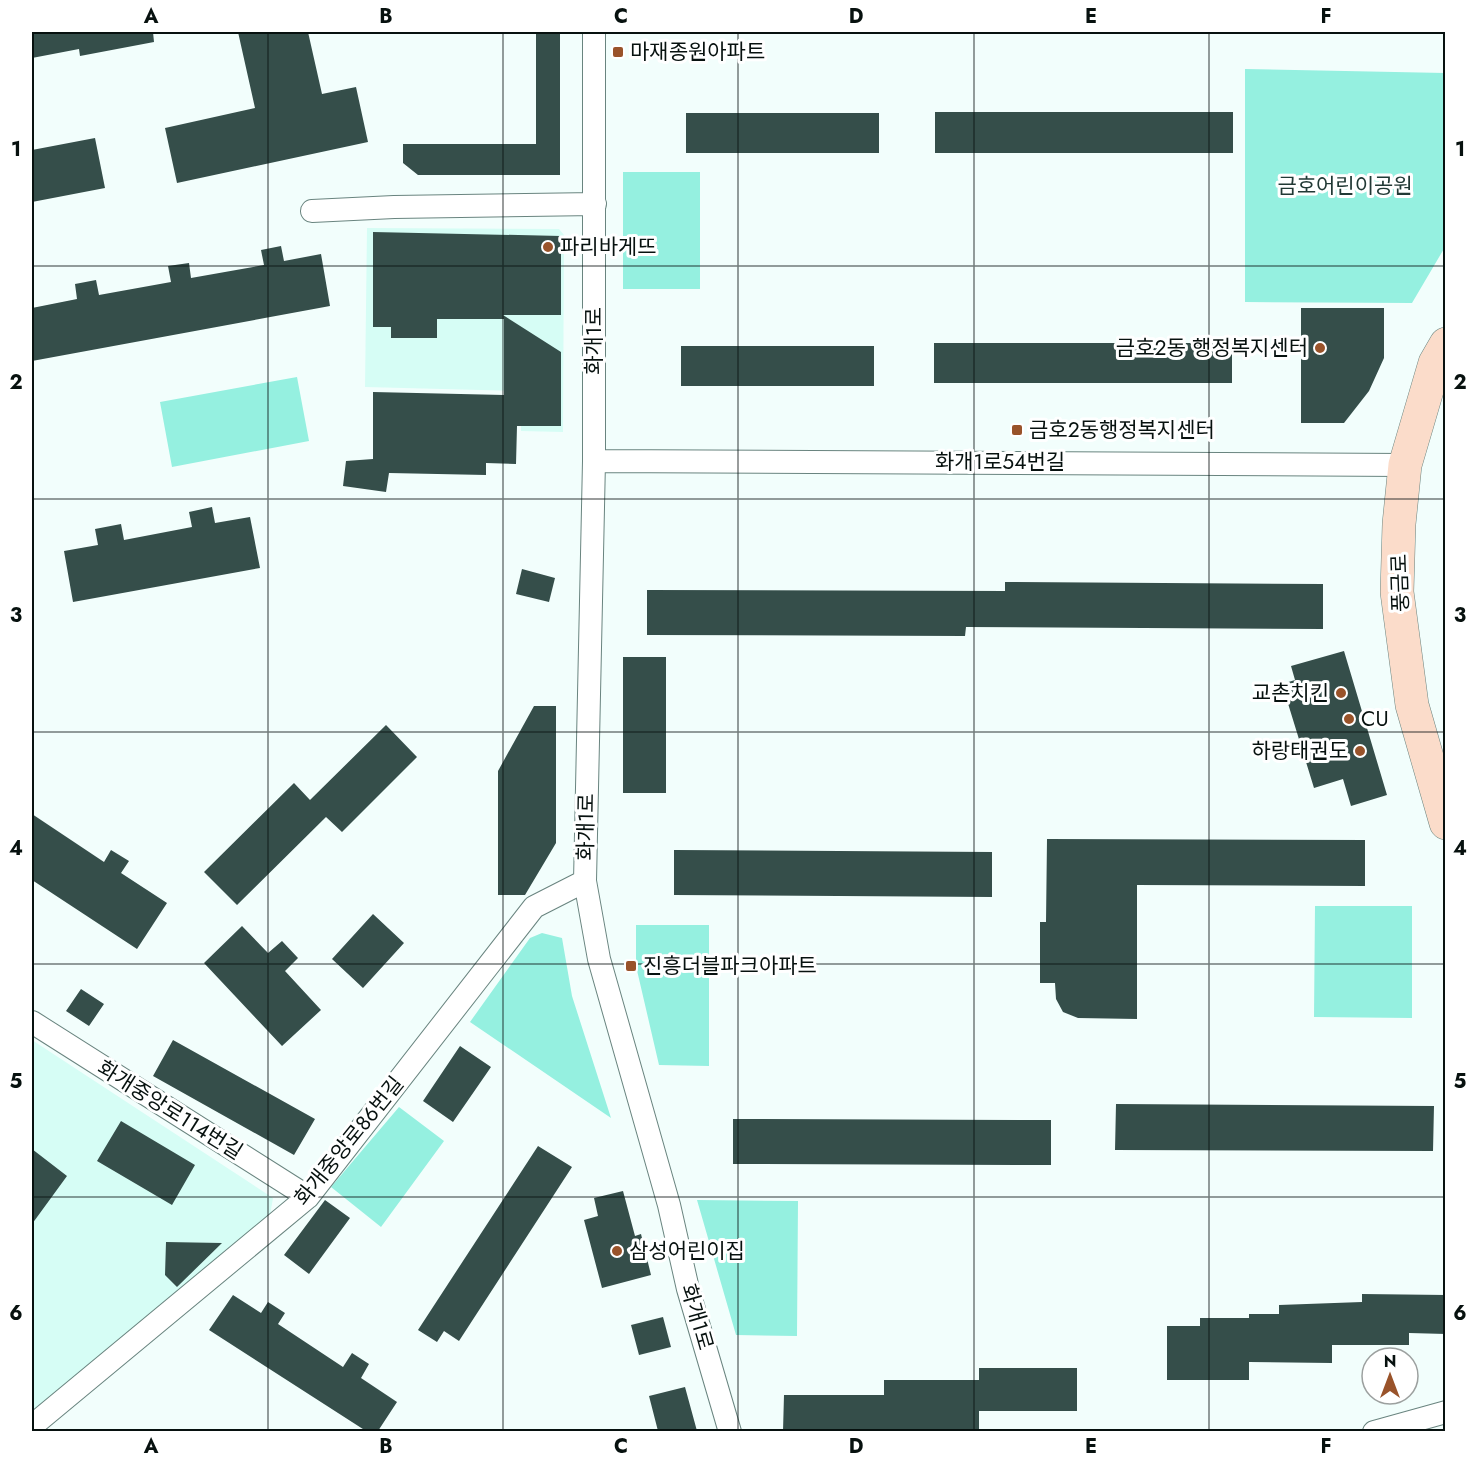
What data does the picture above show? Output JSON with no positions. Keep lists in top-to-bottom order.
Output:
{
  "streets": {
    "street": [
      "화개1로",
      "화개1로54번길",
      "풍금로",
      "화개중앙로114번길",
      "화개중앙로86번길"
    ]
  },
  "crossings": [
    ["화개1로", "화개1로54번길"],
    ["화개1로", "화개중앙로86번길"],
    ["화개1로54번길", "풍금로"],
    ["화개중앙로114번길", "화개중앙로86번길"]
  ],
  "parks": ["금호어린이공원"],
  "places": {
    "transit": ["마재종원아파트", "금호2동행정복지센터", "진흥더블파크아파트"],
    "other": [
      "파리바게뜨",
      "금호2동 행정복지센터",
      "교촌치킨",
      "CU",
      "하랑태권도",
      "삼성어린이집"
    ]
  },
  "north": "top",
  "grid": {
    "columns": [
      "A",
      "B",
      "C",
      "D",
      "E",
      "F"
    ],
    "rows": [
      "1",
      "2",
      "3",
      "4",
      "5",
      "6"
    ]
  }
}
